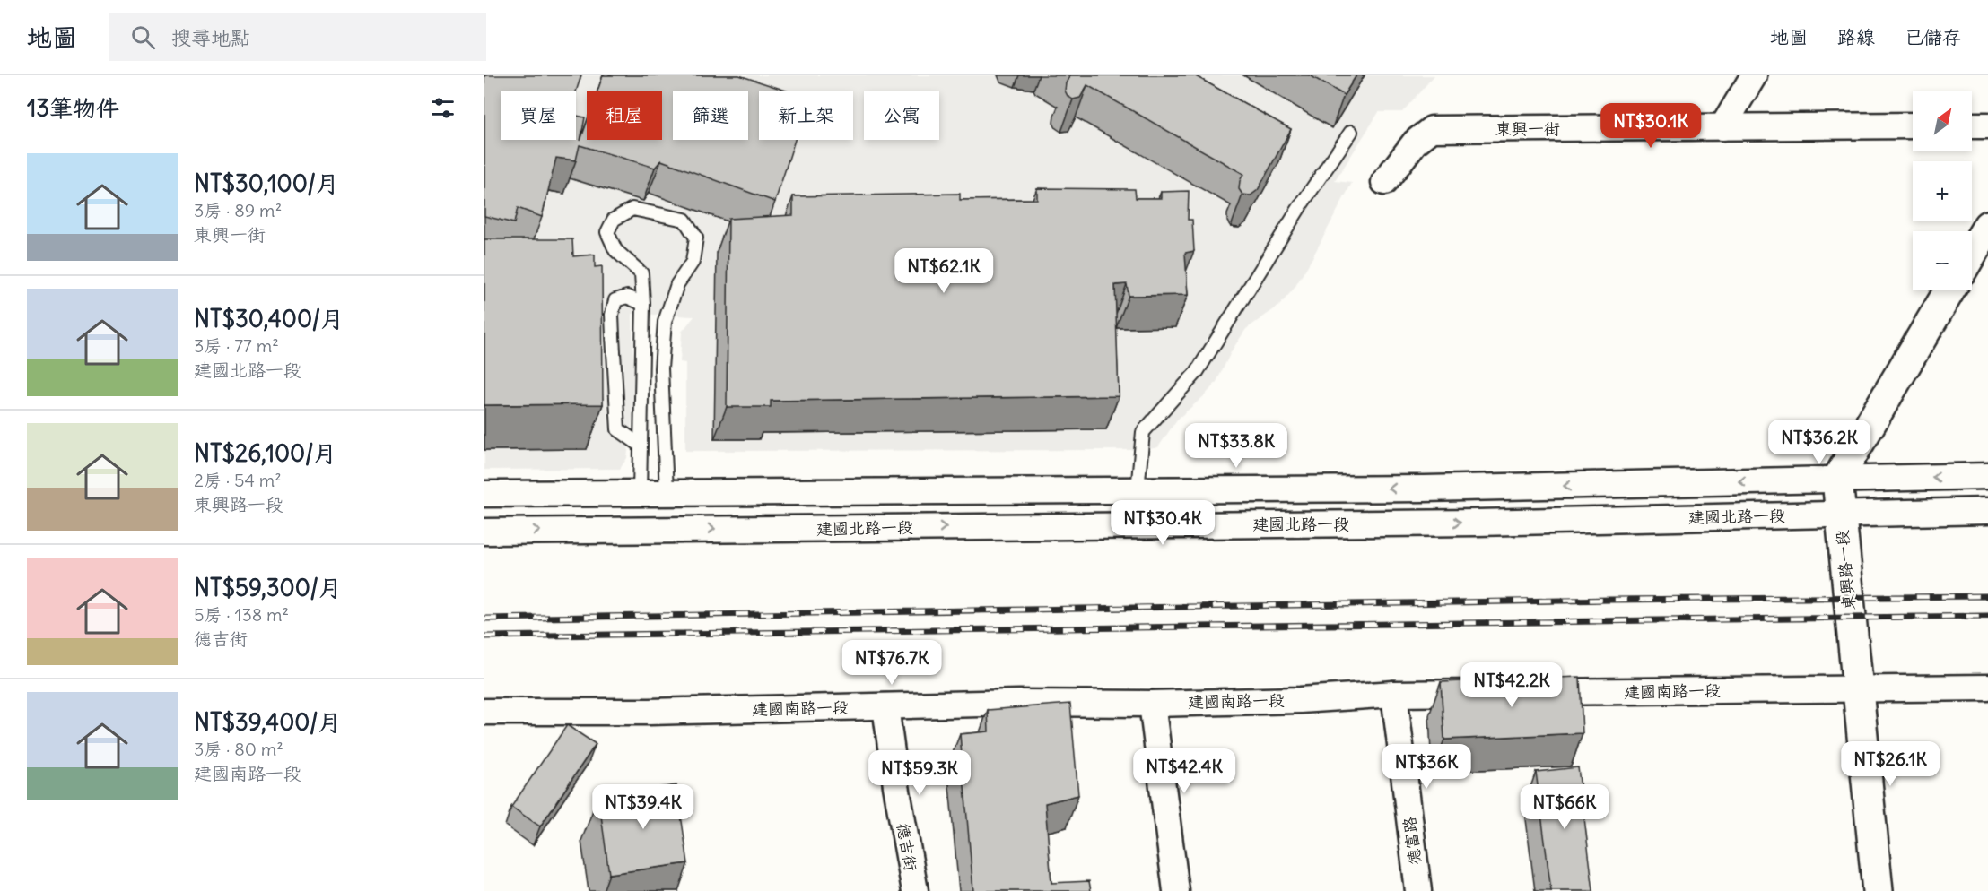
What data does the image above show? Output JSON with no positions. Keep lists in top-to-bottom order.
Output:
{
  "streets": {
    "street": [
      "東興一街",
      "建國北路一段",
      "東興路一段",
      "建國南路一段",
      "德富路",
      "德吉街"
    ]
  },
  "crossings": [
    ["建國北路一段", "東興路一段"],
    ["東興路一段", "建國南路一段"],
    ["建國南路一段", "德富路"],
    ["建國南路一段", "德吉街"]
  ],
  "north": "top right",
  "page": {
    "header": "地圖",
    "search": "搜尋地點",
    "nav": ["地圖", "路線", "已儲存"],
    "heading": "13筆物件",
    "map_buttons": ["+", "−"],
    "chip": [
      "買屋",
      "租屋",
      "篩選",
      "新上架",
      "公寓"
    ],
    "price": [
      "NT$30.1K",
      "NT$62.1K",
      "NT$36.2K",
      "NT$33.8K",
      "NT$30.4K",
      "NT$76.7K",
      "NT$42.2K",
      "NT$26.1K",
      "NT$36K",
      "NT$42.4K",
      "NT$59.3K",
      "NT$39.4K",
      "NT$66K"
    ],
    "list": [
      {
        "name": "NT$30,100/月",
        "note": "3房 · 89 m² · 東興一街"
      },
      {
        "name": "NT$30,400/月",
        "note": "3房 · 77 m² · 建國北路一段"
      },
      {
        "name": "NT$26,100/月",
        "note": "2房 · 54 m² · 東興路一段"
      },
      {
        "name": "NT$59,300/月",
        "note": "5房 · 138 m² · 德吉街"
      },
      {
        "name": "NT$39,400/月",
        "note": "3房 · 80 m² · 建國南路一段"
      }
    ]
  }
}
